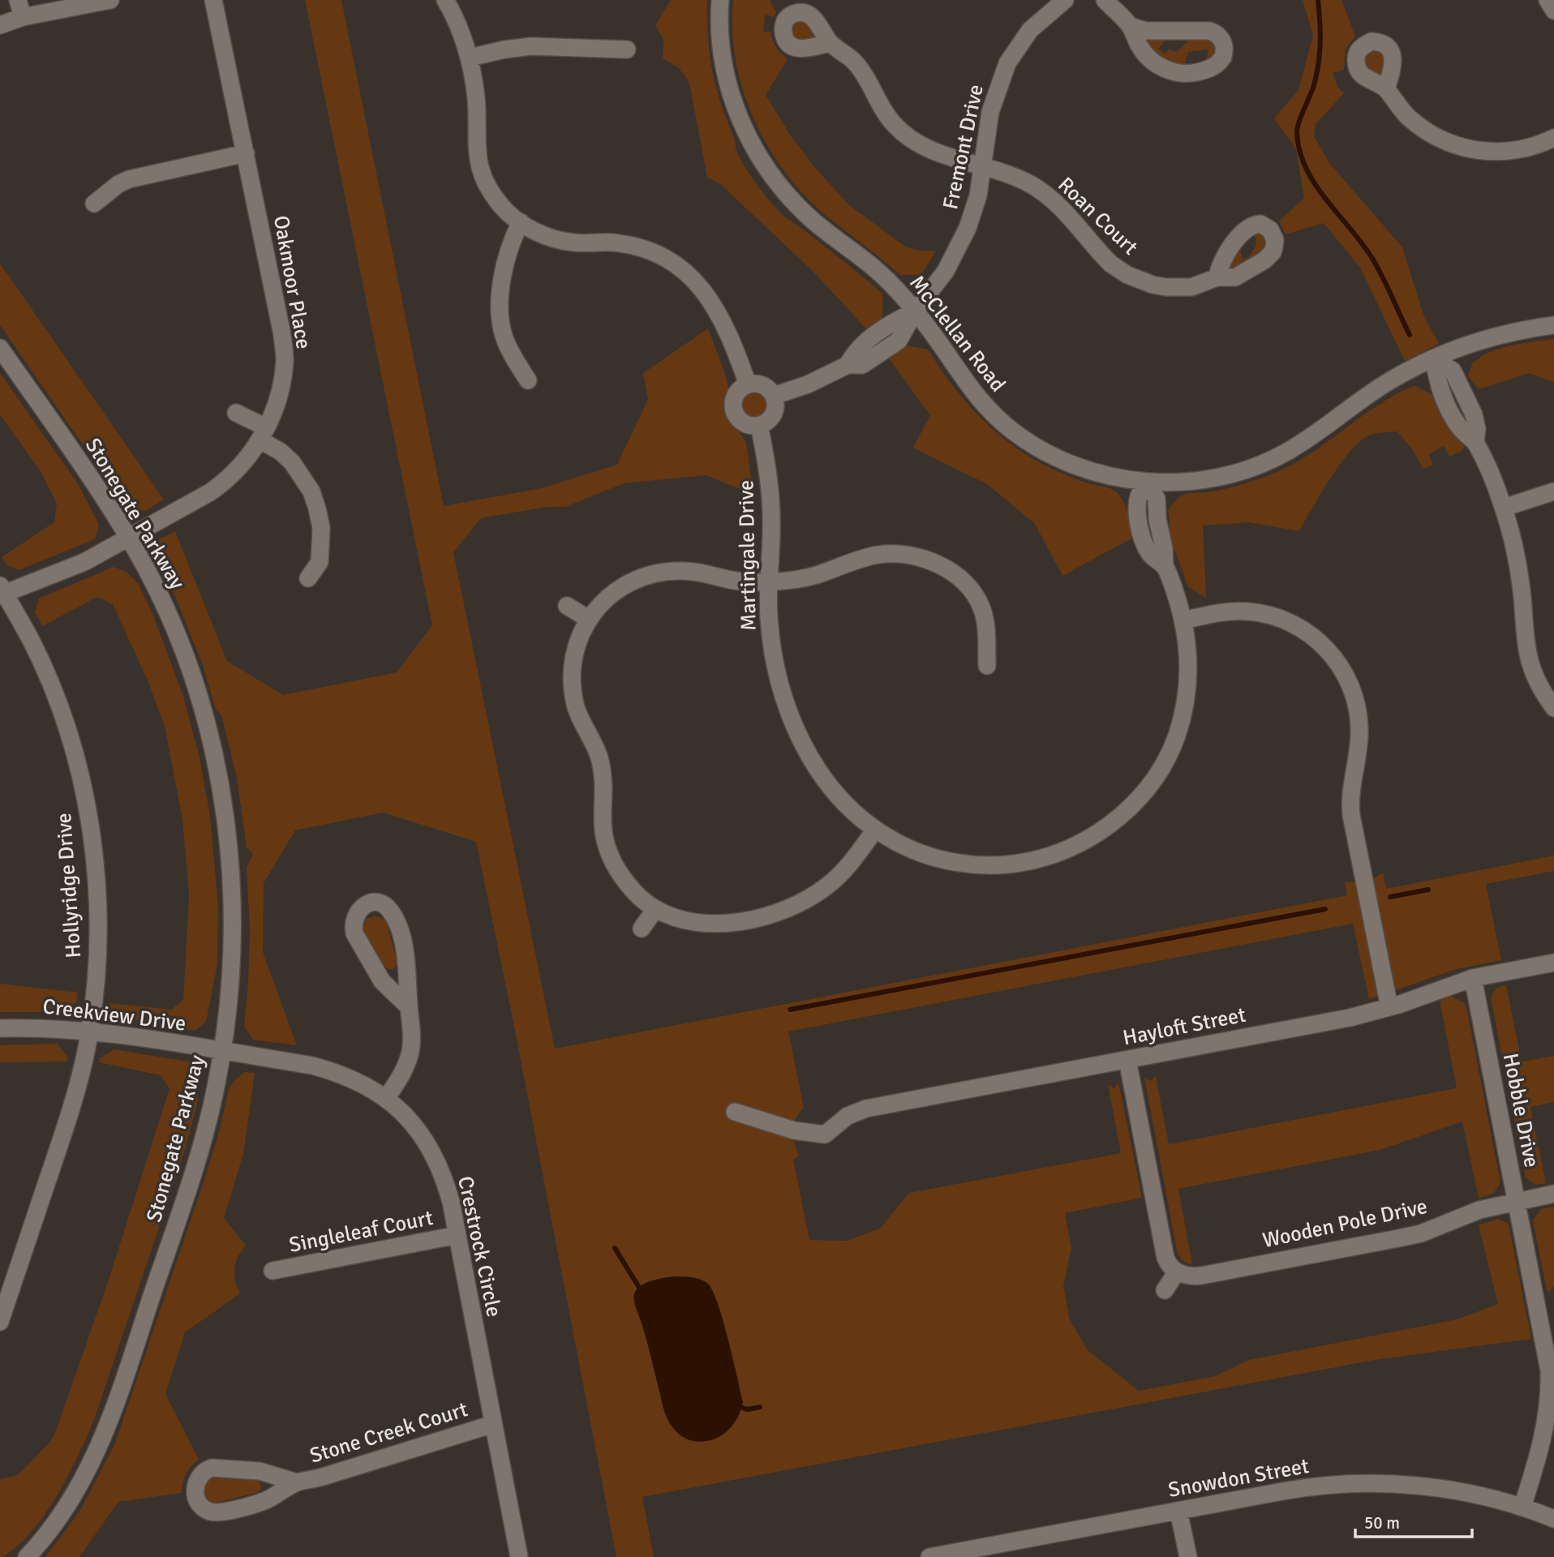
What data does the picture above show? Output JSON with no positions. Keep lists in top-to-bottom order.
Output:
{
  "streets": {
    "street": [
      "Fremont Drive",
      "Roan Court",
      "Oakmoor Place",
      "McClellan Road",
      "Stonegate Parkway",
      "Martingale Drive",
      "Hollyridge Drive",
      "Creekview Drive",
      "Hayloft Street",
      "Hobble Drive",
      "Wooden Pole Drive",
      "Singleleaf Court",
      "Crestrock Circle",
      "Stone Creek Court",
      "Snowdon Street"
    ]
  },
  "crossings": [
    ["Fremont Drive", "Roan Court"],
    ["Fremont Drive", "McClellan Road"],
    ["Fremont Drive", "Martingale Drive"],
    ["Oakmoor Place", "Stonegate Parkway"],
    ["Oakmoor Place", "Hollyridge Drive"],
    ["McClellan Road", "Martingale Drive"],
    ["Stonegate Parkway", "Creekview Drive"],
    ["Stonegate Parkway", "Crestrock Circle"],
    ["Hollyridge Drive", "Creekview Drive"],
    ["Creekview Drive", "Crestrock Circle"],
    ["Hayloft Street", "Hobble Drive"],
    ["Hobble Drive", "Wooden Pole Drive"],
    ["Hobble Drive", "Snowdon Street"],
    ["Singleleaf Court", "Crestrock Circle"],
    ["Crestrock Circle", "Stone Creek Court"]
  ],
  "scale_bar": "50 m"
}
